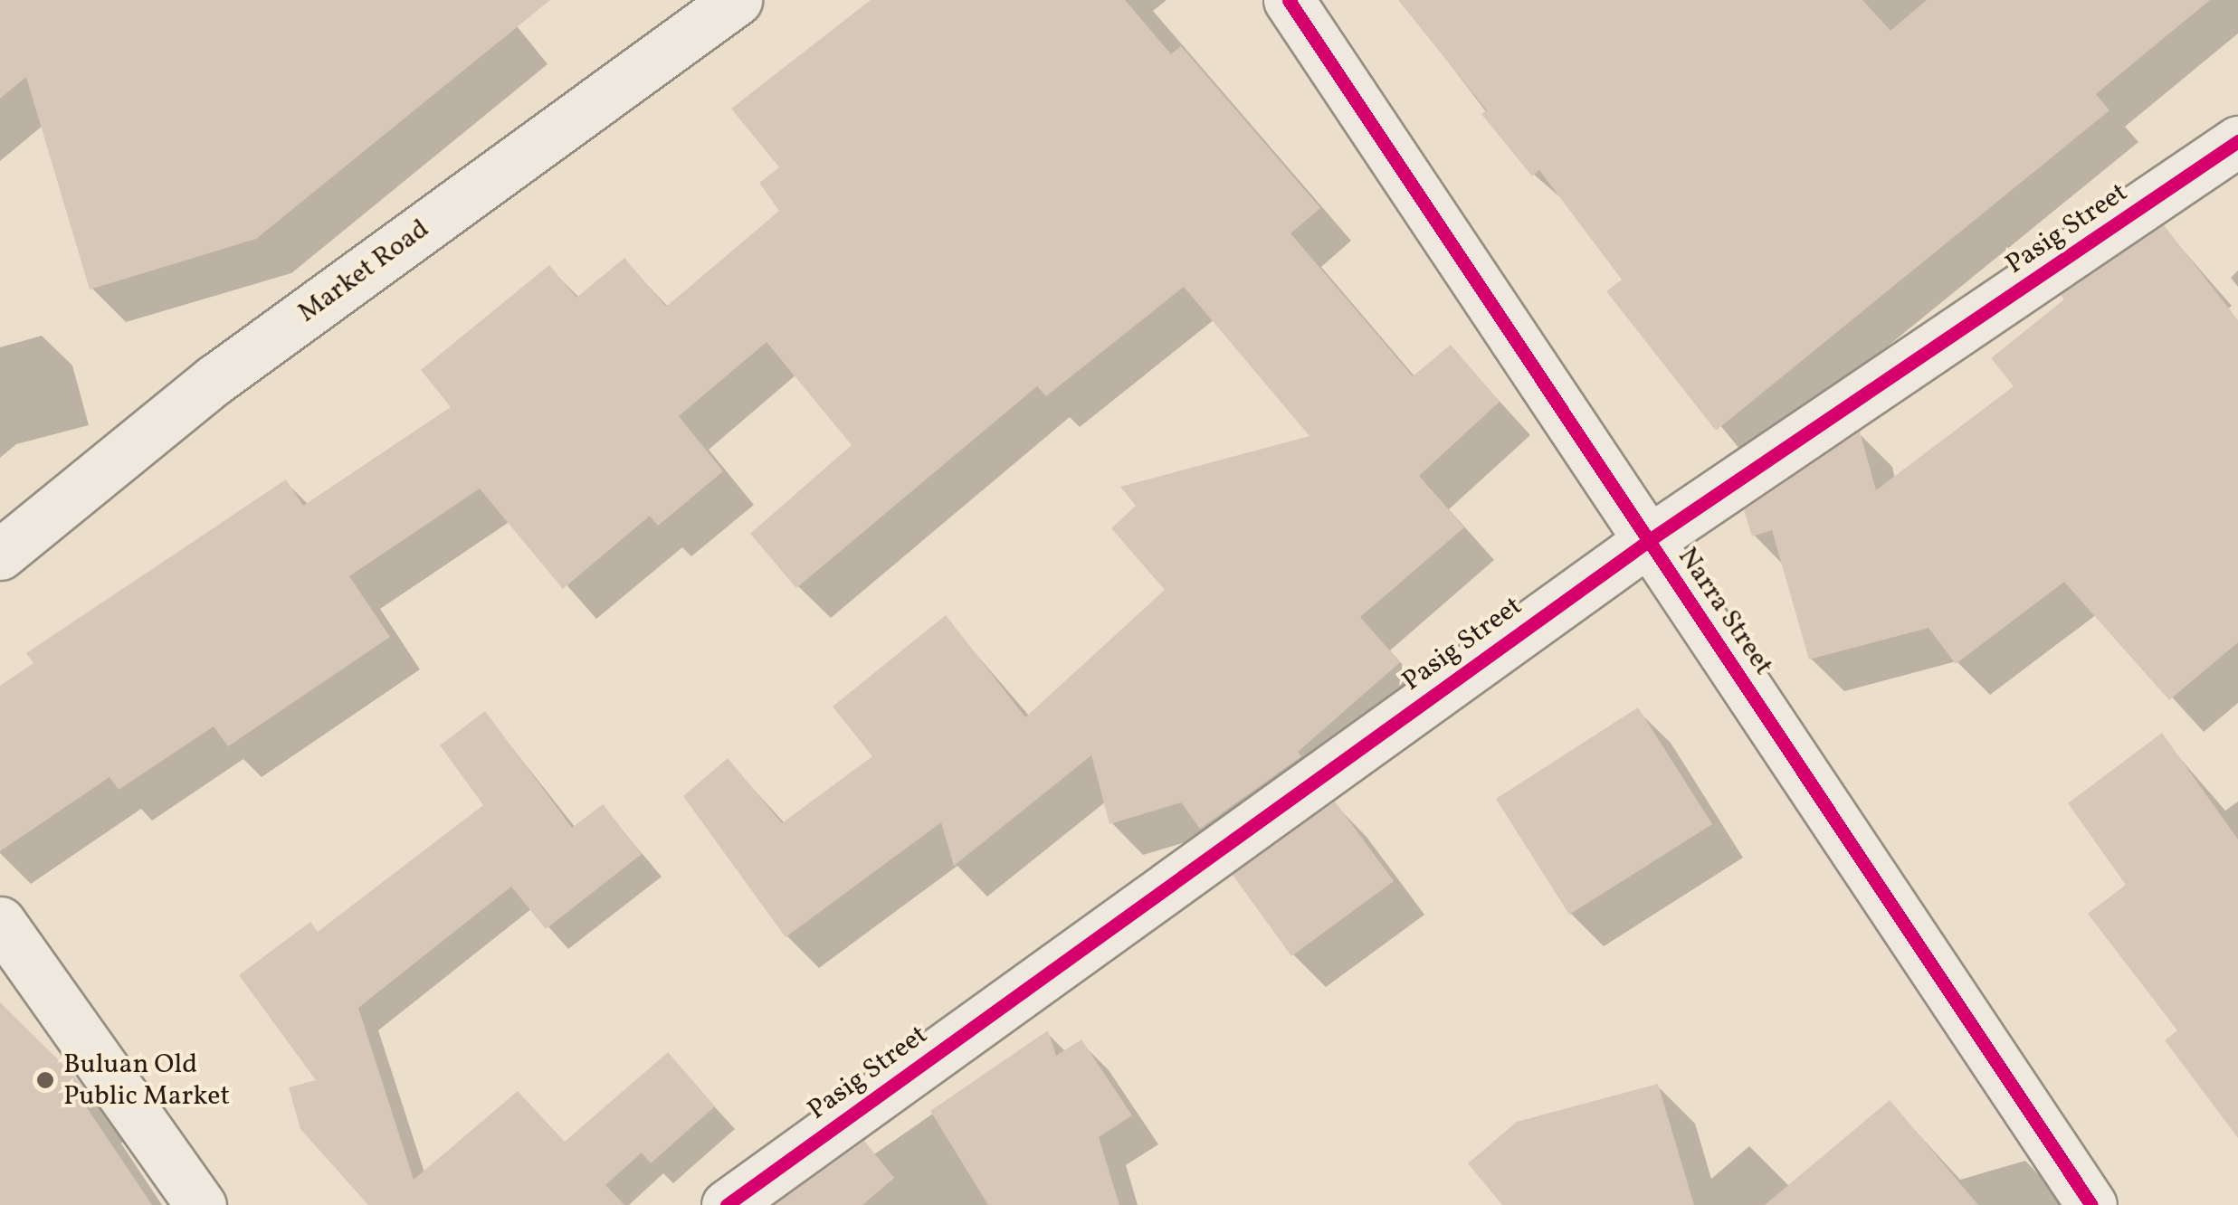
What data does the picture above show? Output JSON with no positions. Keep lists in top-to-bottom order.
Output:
{
  "streets": {
    "street": ["Pasig Street", "Market Road", "Narra Street"]
  },
  "crossings": [
    ["Pasig Street", "Narra Street"]
  ],
  "places": ["Buluan Old Public Market"]
}
